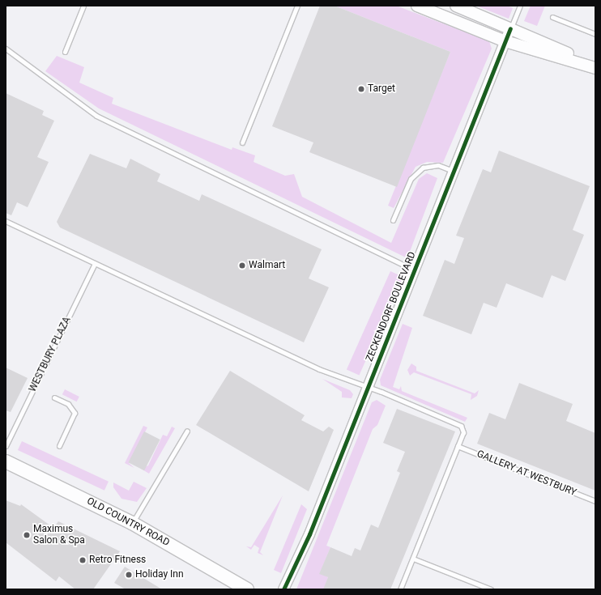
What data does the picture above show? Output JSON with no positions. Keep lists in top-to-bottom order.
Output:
{
  "streets": {
    "main road": ["OLD COUNTRY ROAD"],
    "street": ["ZECKENDORF BOULEVARD"],
    "lane": ["WESTBURY PLAZA", "GALLERY AT WESTBURY"]
  },
  "places": [
    "Target",
    "Walmart",
    "Maximus Salon & Spa",
    "Retro Fitness",
    "Holiday Inn"
  ]
}
